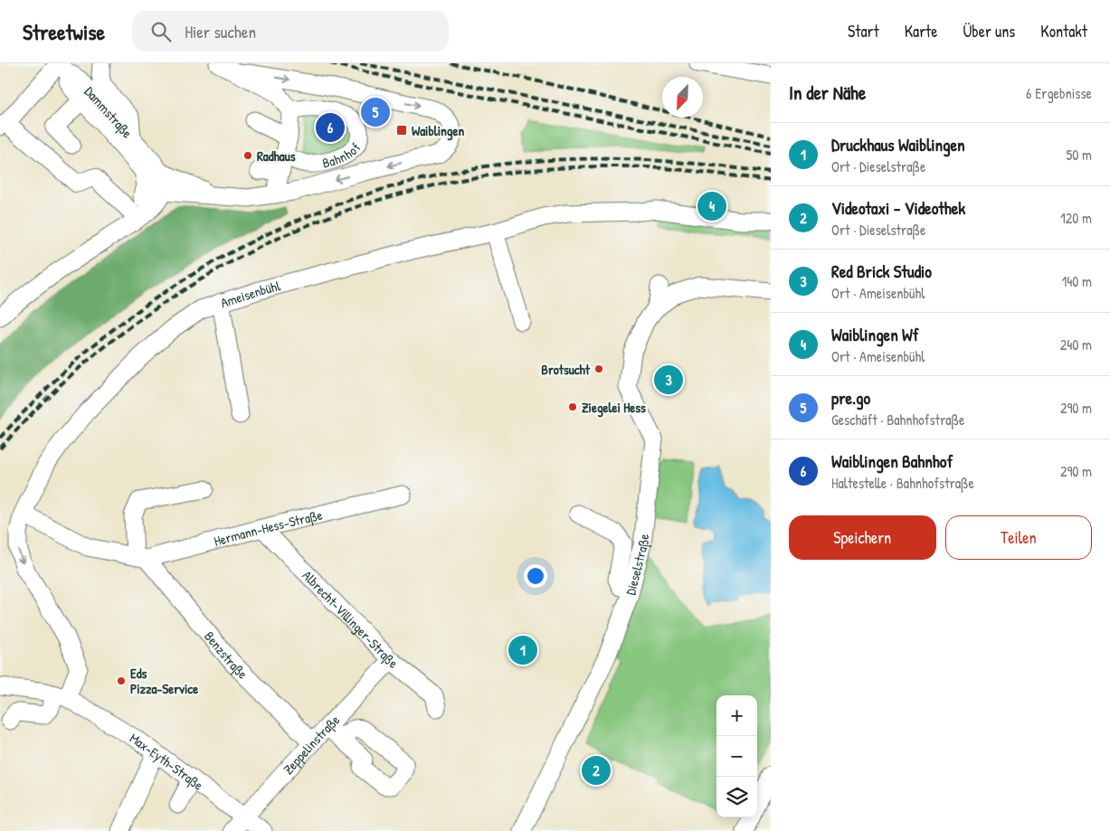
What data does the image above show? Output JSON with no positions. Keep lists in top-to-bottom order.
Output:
{
  "streets": {
    "street": [
      "Dammstraße",
      "Bahnhof",
      "Ameisenbühl",
      "Hermann-Hess-Straße",
      "Dieselstraße",
      "Albrecht-Villinger-Straße",
      "Benzstraße",
      "Zeppelinstraße",
      "Max-Eyth-Straße"
    ]
  },
  "crossings": [
    ["Ameisenbühl", "Hermann-Hess-Straße"],
    ["Hermann-Hess-Straße", "Albrecht-Villinger-Straße"],
    ["Hermann-Hess-Straße", "Benzstraße"],
    ["Albrecht-Villinger-Straße", "Zeppelinstraße"],
    ["Benzstraße", "Zeppelinstraße"],
    ["Zeppelinstraße", "Max-Eyth-Straße"]
  ],
  "places": {
    "transit": ["Waiblingen"],
    "other": [
      "Radhaus",
      "Brotsucht",
      "Ziegelei Hess",
      "Eds Pizza-Service"
    ]
  },
  "north": "bottom left",
  "page": {
    "header": "Streetwise",
    "search": "Hier suchen",
    "nav": [
      "Start",
      "Karte",
      "Über uns",
      "Kontakt"
    ],
    "heading": ["In der Nähe", "6 Ergebnisse"],
    "pins": [
      "5",
      "6",
      "4",
      "3",
      "1",
      "2"
    ],
    "list": [
      {
        "mark": "1",
        "name": "Druckhaus Waiblingen",
        "note": "Ort · Dieselstraße",
        "value": "50 m"
      },
      {
        "mark": "2",
        "name": "Videotaxi - Videothek",
        "note": "Ort · Dieselstraße",
        "value": "120 m"
      },
      {
        "mark": "3",
        "name": "Red Brick Studio",
        "note": "Ort · Ameisenbühl",
        "value": "140 m"
      },
      {
        "mark": "4",
        "name": "Waiblingen Wf",
        "note": "Ort · Ameisenbühl",
        "value": "240 m"
      },
      {
        "mark": "5",
        "name": "pre.go",
        "note": "Geschäft · Bahnhofstraße",
        "value": "290 m"
      },
      {
        "mark": "6",
        "name": "Waiblingen Bahnhof",
        "note": "Haltestelle · Bahnhofstraße",
        "value": "290 m"
      }
    ],
    "buttons": ["Speichern", "Teilen"],
    "map_buttons": ["+", "−"]
  }
}
